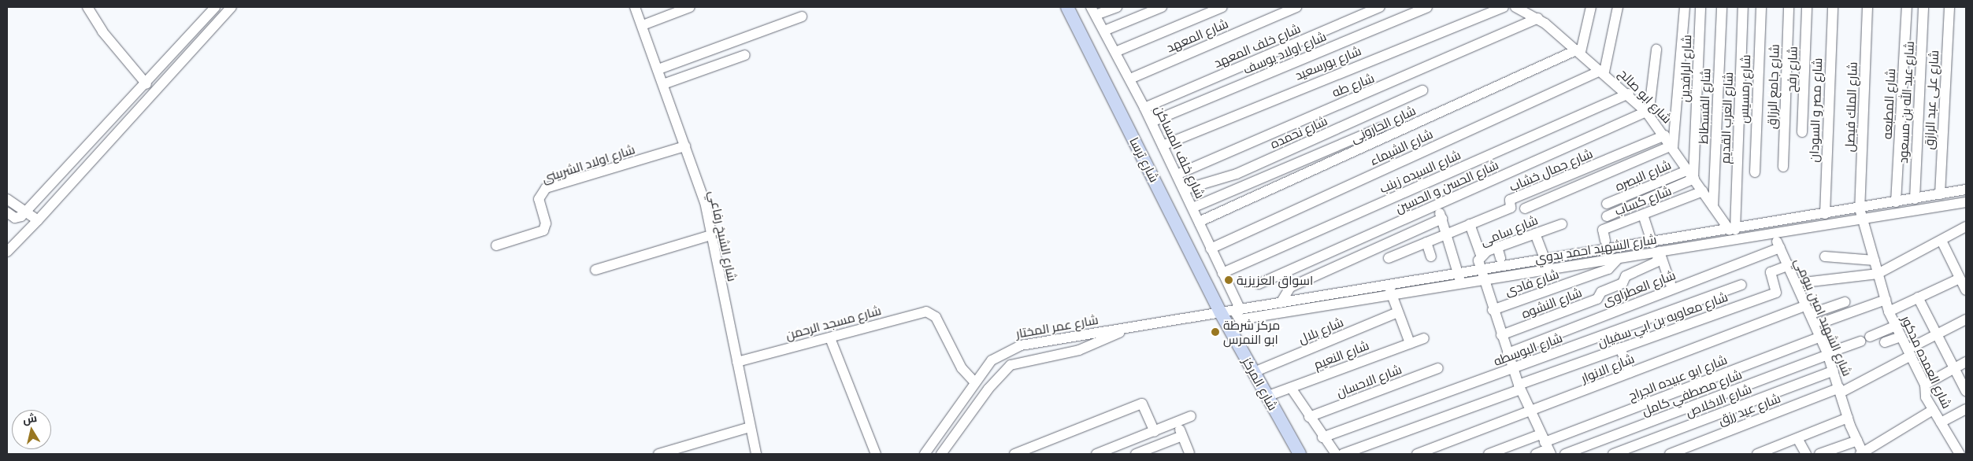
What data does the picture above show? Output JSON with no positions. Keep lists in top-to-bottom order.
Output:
{
  "streets": {
    "main road": ["شارع ترسا", "شارع المركز"],
    "street": [
      "شارع المعهد",
      "شارع خلف المعهد",
      "شارع اولاد يوسف",
      "شارع بورسعيد",
      "شارع الرافدين",
      "شارع رفح",
      "شارع طه",
      "شارع جامع الرزاق",
      "شارع رمسيس",
      "شارع ابو صالح",
      "شارع على عبد الرازق",
      "شارع عبد الله بن مسعود",
      "شارع المطبعه",
      "شارع الفسطاط",
      "شارع الملك فيصل",
      "شارع مصر و السودان",
      "شارع العرب القديم",
      "شارع الحارونى",
      "شارع نحمده",
      "شارع الشيماء",
      "شارع خلف المساكن",
      "شارع اولاد الشربينى",
      "شارع جمال خشاب",
      "شارع السيده زينب",
      "شارع البصره",
      "شارع الحسن و الحسين",
      "شارع كساب",
      "شارع سامى",
      "شارع الشيخ رفاعي",
      "شارع الشهيد احمد بدوي",
      "شارع فادى",
      "شارع العطراوى",
      "شارع النشوه",
      "شارع الشهيد امين بيومي",
      "شارع معاويه بن ابي سفيان",
      "شارع مسجد الرحمن",
      "شارع عمر المختار",
      "شارع بلال",
      "شارع البوسطه",
      "شارع النعيم",
      "شارع العمده مدكور",
      "شارع الانوار",
      "شارع ابو عبيده الجراح",
      "شارع الاحسان",
      "شارع مصطفي كامل",
      "شارع الاخلاص",
      "شارع عيد رزق"
    ]
  },
  "crossings": [
    ["شارع المعهد", "شارع خلف المساكن"],
    ["شارع خلف المعهد", "شارع خلف المساكن"],
    ["شارع اولاد يوسف", "شارع خلف المساكن"],
    ["شارع بورسعيد", "شارع خلف المساكن"],
    ["شارع الرافدين", "شارع ابو صالح"],
    ["شارع الرافدين", "شارع البصره"],
    ["شارع طه", "شارع ابو صالح"],
    ["شارع طه", "شارع خلف المساكن"],
    ["شارع ابو صالح", "شارع الفسطاط"],
    ["شارع ابو صالح", "شارع العرب القديم"],
    ["شارع ابو صالح", "شارع الحارونى"],
    ["شارع ابو صالح", "شارع الشيماء"],
    ["شارع ابو صالح", "شارع جمال خشاب"],
    ["شارع ابو صالح", "شارع السيده زينب"],
    ["شارع ابو صالح", "شارع البصره"],
    ["شارع ابو صالح", "شارع الحسن و الحسين"],
    ["شارع ابو صالح", "شارع كساب"],
    ["شارع ابو صالح", "شارع الشهيد احمد بدوي"],
    ["شارع على عبد الرازق", "شارع الشهيد احمد بدوي"],
    ["شارع عبد الله بن مسعود", "شارع الشهيد احمد بدوي"],
    ["شارع المطبعه", "شارع الشهيد احمد بدوي"],
    ["شارع الملك فيصل", "شارع الشهيد احمد بدوي"],
    ["شارع الملك فيصل", "شارع العمده مدكور"],
    ["شارع مصر و السودان", "شارع الشهيد احمد بدوي"],
    ["شارع العرب القديم", "شارع الشهيد احمد بدوي"],
    ["شارع الحارونى", "شارع خلف المساكن"],
    ["شارع نحمده", "شارع خلف المساكن"],
    ["شارع الشيماء", "شارع خلف المساكن"],
    ["شارع خلف المساكن", "شارع السيده زينب"],
    ["شارع خلف المساكن", "شارع الشهيد احمد بدوي"],
    ["شارع ترسا", "شارع الشهيد احمد بدوي"],
    ["شارع ترسا", "شارع عمر المختار"],
    ["شارع ترسا", "شارع المركز"],
    ["شارع اولاد الشربينى", "شارع الشيخ رفاعي"],
    ["شارع سامى", "شارع الشهيد احمد بدوي"],
    ["شارع الشيخ رفاعي", "شارع مسجد الرحمن"],
    ["شارع الشهيد احمد بدوي", "شارع فادى"],
    ["شارع الشهيد احمد بدوي", "شارع النشوه"],
    ["شارع الشهيد احمد بدوي", "شارع الشهيد امين بيومي"],
    ["شارع الشهيد احمد بدوي", "شارع عمر المختار"],
    ["شارع الشهيد احمد بدوي", "شارع العمده مدكور"],
    ["شارع الشهيد احمد بدوي", "شارع المركز"],
    ["شارع العطراوى", "شارع الشهيد امين بيومي"],
    ["شارع الشهيد امين بيومي", "شارع معاويه بن ابي سفيان"],
    ["شارع الشهيد امين بيومي", "شارع الانوار"],
    ["شارع الشهيد امين بيومي", "شارع ابو عبيده الجراح"],
    ["شارع الشهيد امين بيومي", "شارع مصطفي كامل"],
    ["شارع الشهيد امين بيومي", "شارع الاخلاص"],
    ["شارع الشهيد امين بيومي", "شارع عيد رزق"],
    ["شارع مسجد الرحمن", "شارع عمر المختار"],
    ["شارع عمر المختار", "شارع المركز"],
    ["شارع بلال", "شارع المركز"],
    ["شارع النعيم", "شارع المركز"],
    ["شارع العمده مدكور", "شارع مصطفي كامل"],
    ["شارع العمده مدكور", "شارع عيد رزق"]
  ],
  "places": ["اسواق العزيزية", "مركز شرطة ابو النمرس"],
  "north": "top"
}
